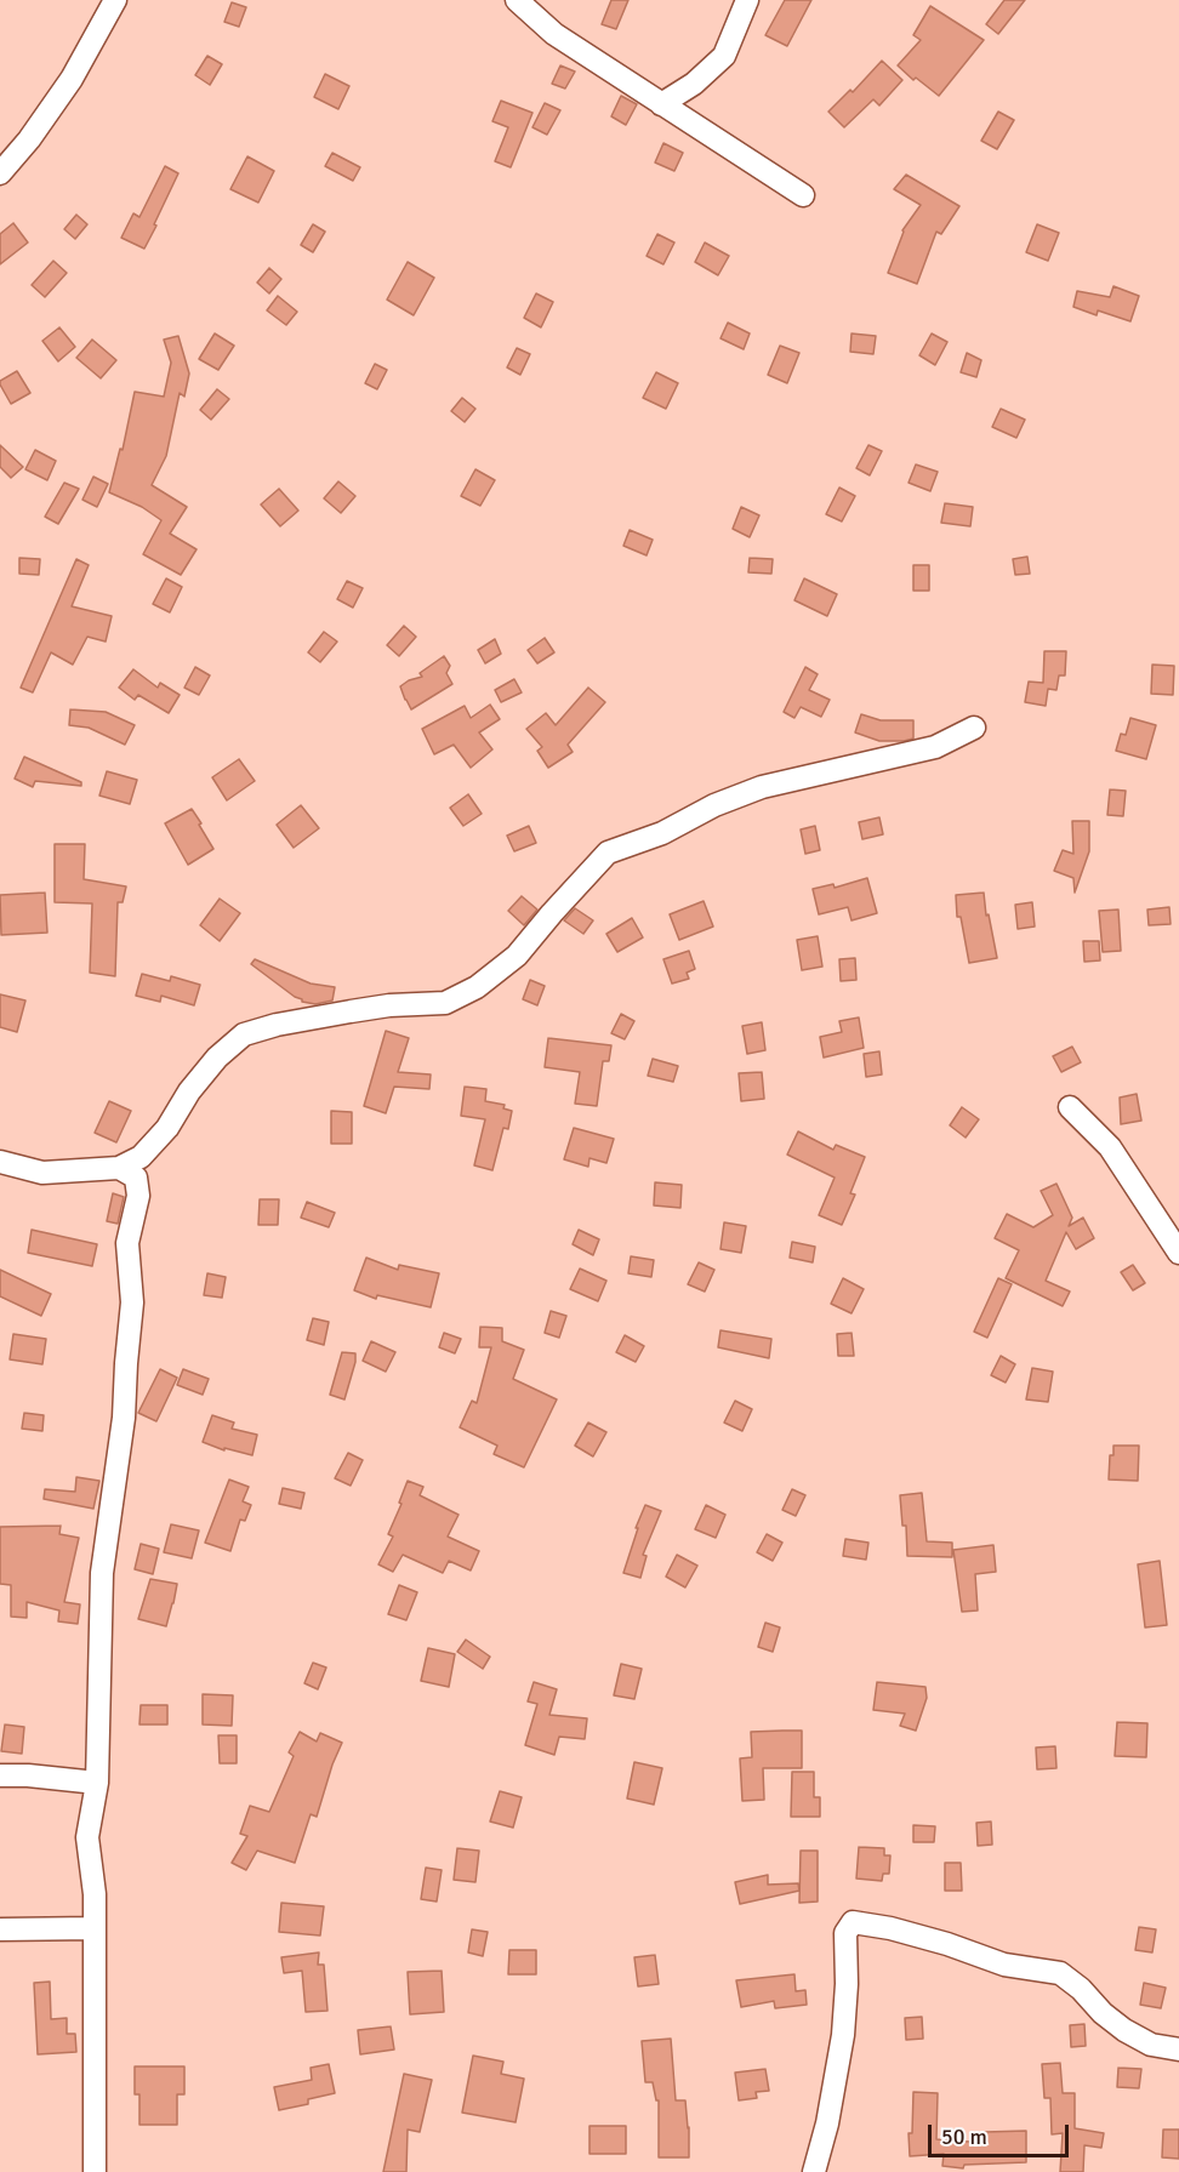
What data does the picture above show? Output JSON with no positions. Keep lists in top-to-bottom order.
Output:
{
  "scale_bar": "50 m"
}
